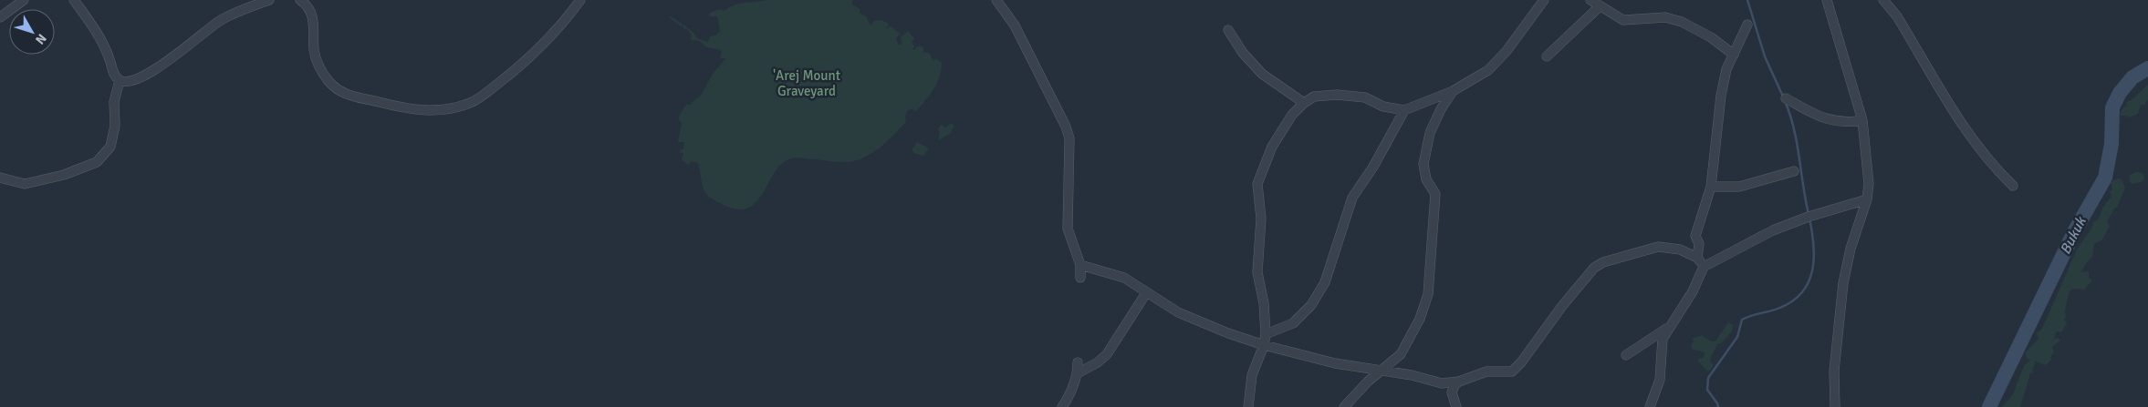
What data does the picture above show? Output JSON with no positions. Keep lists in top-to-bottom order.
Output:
{
  "water": ["Bukuk"],
  "parks": ["'Arej Mount Graveyard"],
  "north": "bottom right"
}
